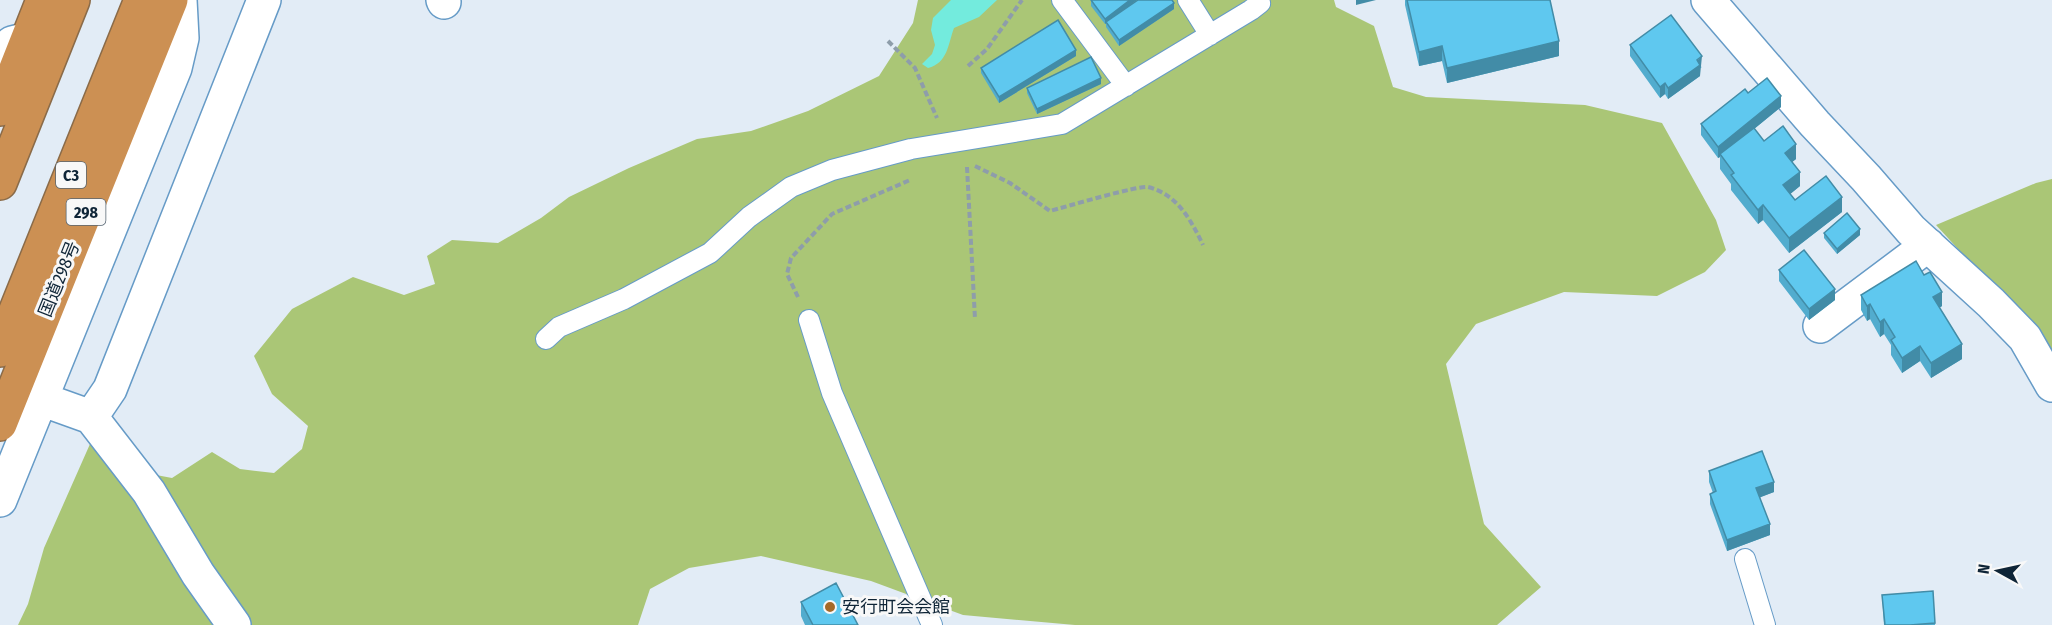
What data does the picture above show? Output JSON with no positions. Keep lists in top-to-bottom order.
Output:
{
  "streets": {
    "highway": ["C3", "298", "国道298号"]
  },
  "places": ["安行町会会館"],
  "north": "left"
}
